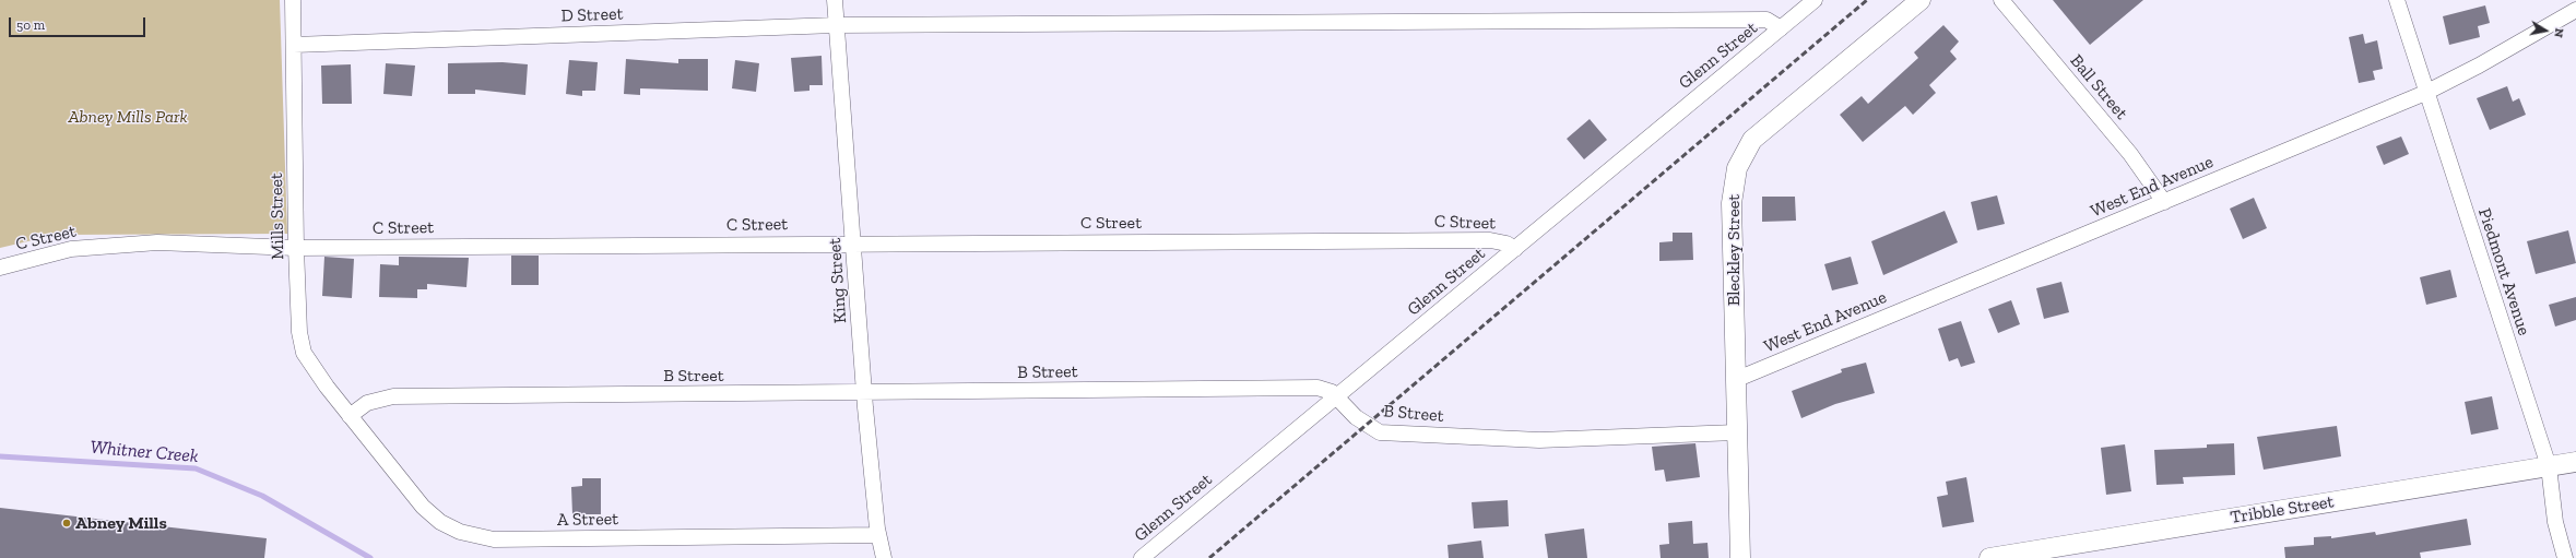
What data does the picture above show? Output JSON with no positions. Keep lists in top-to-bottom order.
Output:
{
  "streets": {
    "street": [
      "D Street",
      "Glenn Street",
      "Ball Street",
      "West End Avenue",
      "Mills Street",
      "C Street",
      "Bleckley Street",
      "Piedmont Avenue",
      "King Street",
      "B Street",
      "Tribble Street",
      "A Street"
    ]
  },
  "crossings": [
    ["D Street", "Glenn Street"],
    ["D Street", "Mills Street"],
    ["D Street", "King Street"],
    ["Glenn Street", "C Street"],
    ["Glenn Street", "B Street"],
    ["Ball Street", "West End Avenue"],
    ["West End Avenue", "Bleckley Street"],
    ["West End Avenue", "Piedmont Avenue"],
    ["Mills Street", "C Street"],
    ["Mills Street", "B Street"],
    ["Mills Street", "A Street"],
    ["C Street", "King Street"],
    ["Bleckley Street", "B Street"],
    ["Piedmont Avenue", "Tribble Street"],
    ["King Street", "B Street"],
    ["King Street", "A Street"],
    ["B Street", "A Street"]
  ],
  "water": ["Whitner Creek"],
  "parks": ["Abney Mills Park"],
  "places": ["Abney Mills"],
  "scale_bar": "50 m",
  "north": "right"
}
